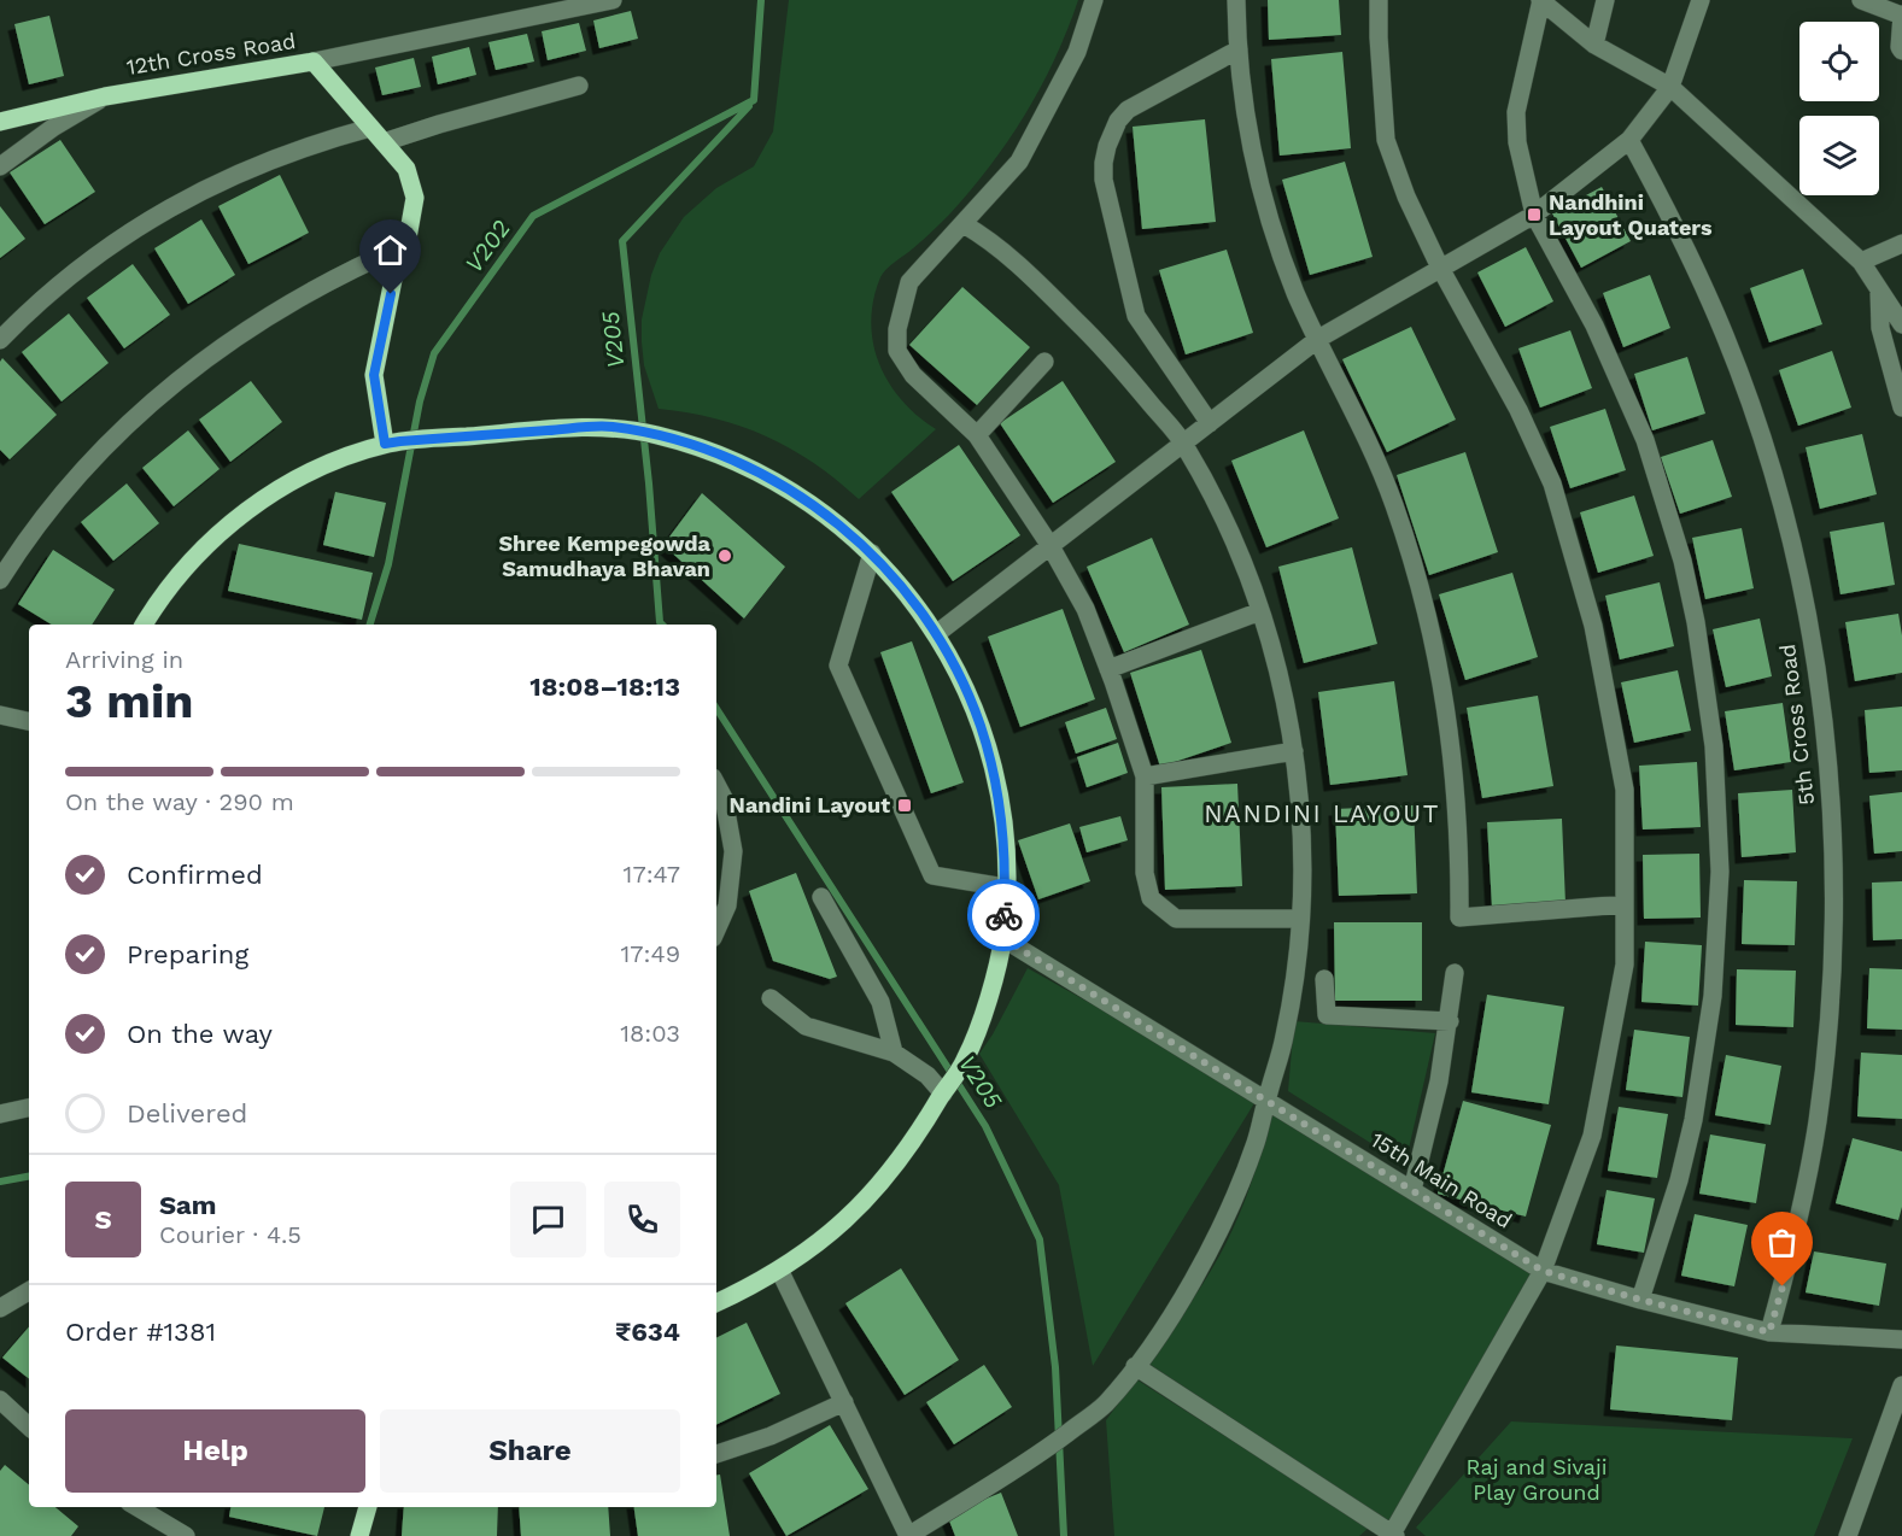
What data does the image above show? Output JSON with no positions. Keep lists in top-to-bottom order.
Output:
{
  "streets": {
    "main road": ["12th Cross Road"],
    "street": ["5th Cross Road", "15th Main Road"]
  },
  "crossings": [
    ["5th Cross Road", "15th Main Road"]
  ],
  "districts": ["NANDINI LAYOUT"],
  "water": ["V202", "V205"],
  "parks": ["Raj and Sivaji Play Ground"],
  "places": {
    "transit": ["Nandhini Layout Quaters", "Nandini Layout"],
    "other": ["Shree Kempegowda Samudhaya Bhavan"]
  },
  "page": {
    "heading": ["3 min", "Arriving in", "18:08–18:13"],
    "panel": [
      "Sam",
      "Courier · 4.5",
      "Order #1381",
      "₹634"
    ],
    "bar": "On the way · 290 m",
    "list": [
      ["Confirmed", "17:47"],
      ["Preparing", "17:49"],
      ["On the way", "18:03"],
      "Delivered"
    ],
    "round": "S",
    "buttons": ["Help", "Share"]
  }
}
